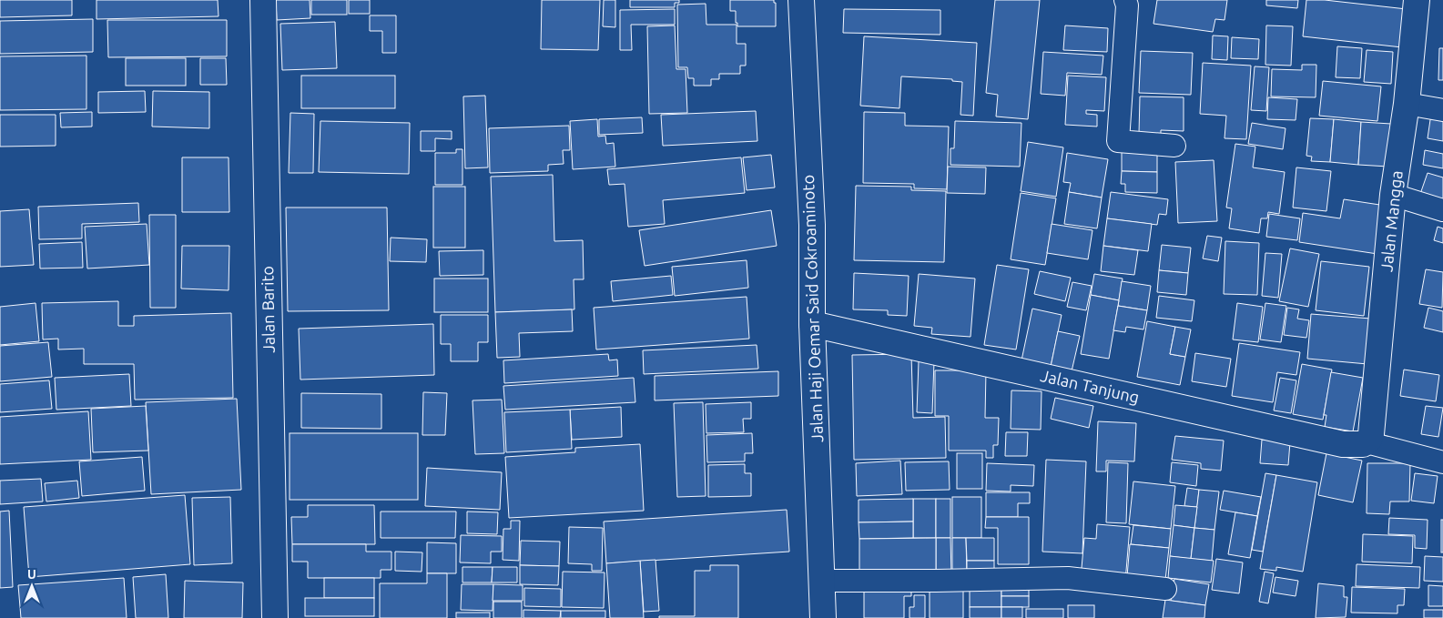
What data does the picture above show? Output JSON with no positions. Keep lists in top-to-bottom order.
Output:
{
  "streets": {
    "main road": [
      "Jalan Mangga",
      "Jalan Haji Oemar Said Cokroaminoto",
      "Jalan Barito",
      "Jalan Tanjung"
    ]
  },
  "crossings": [
    ["Jalan Mangga", "Jalan Tanjung"],
    ["Jalan Haji Oemar Said Cokroaminoto", "Jalan Tanjung"]
  ],
  "north": "top"
}
